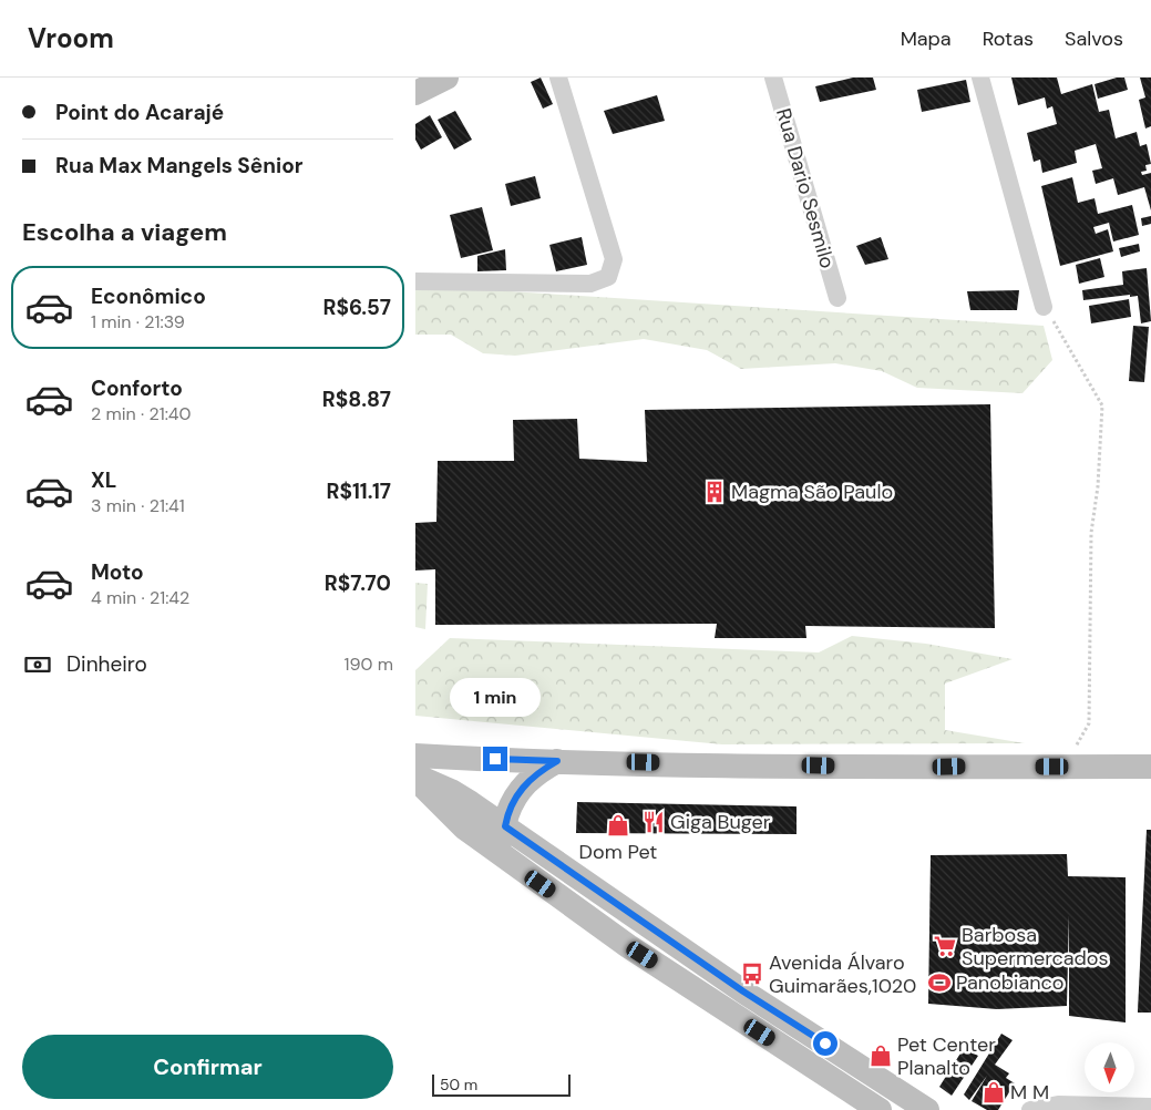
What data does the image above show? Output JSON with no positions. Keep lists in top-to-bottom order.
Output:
{
  "streets": {
    "street": ["Rua Dario Sesmilo"]
  },
  "places": {
    "building": ["Magma São Paulo"],
    "restaurant": ["Giga Buger"],
    "shop": ["Dom Pet", "Pet Center Planalto", "M M"],
    "supermarket": ["Barbosa Supermercados"],
    "bus stop": ["Avenida Álvaro Guimarães,1020"],
    "sports": ["Panobianco"]
  },
  "scale_bar": "50 m",
  "north": "bottom",
  "page": {
    "header": "Vroom",
    "nav": ["Mapa", "Rotas", "Salvos"],
    "banner": ["Point do Acarajé", "Rua Max Mangels Sênior"],
    "heading": "Escolha a viagem",
    "list": [
      {
        "name": "Econômico",
        "note": "1 min · 21:39",
        "value": "R$6.57"
      },
      {
        "name": "Conforto",
        "note": "2 min · 21:40",
        "value": "R$8.87"
      },
      {
        "name": "XL",
        "note": "3 min · 21:41",
        "value": "R$11.17"
      },
      {
        "name": "Moto",
        "note": "4 min · 21:42",
        "value": "R$7.70"
      }
    ],
    "pay": ["Dinheiro", "190 m"],
    "bubble": "1 min",
    "buttons": "Confirmar",
    "scale": "50 m"
  }
}
